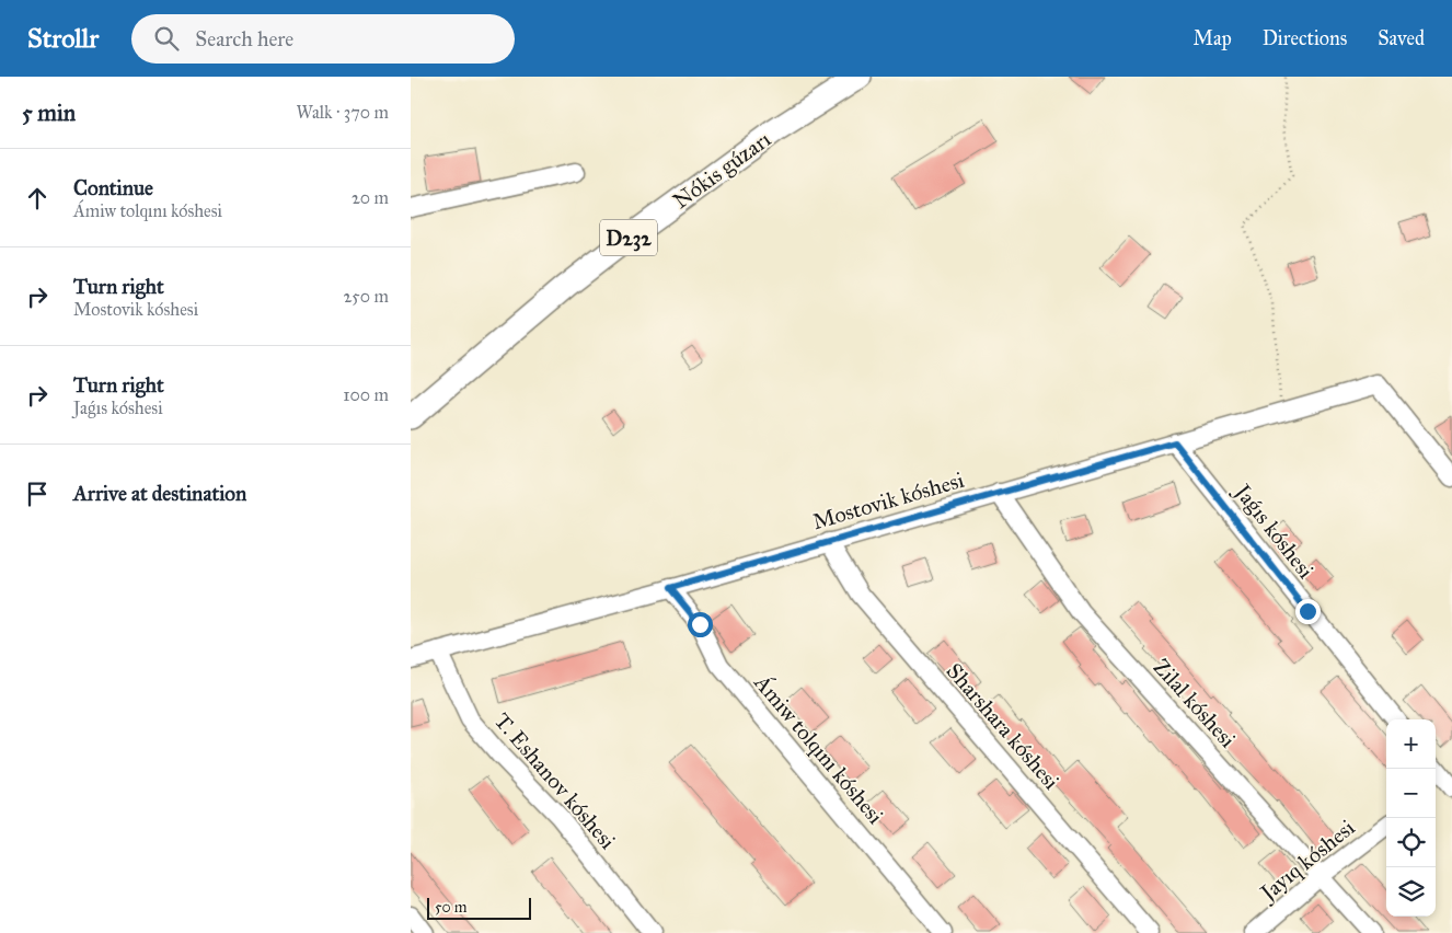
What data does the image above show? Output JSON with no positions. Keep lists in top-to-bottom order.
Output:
{
  "streets": {
    "main road": ["Nókis gúzarı", "D232"],
    "street": [
      "Mostovik kóshesi",
      "Jaǵıs kóshesi",
      "Zilal kóshesi",
      "Sharshara kóshesi",
      "Ámiw tolqını kóshesi",
      "T. Eshanov kóshesi",
      "Jayıq kóshesi"
    ]
  },
  "crossings": [
    ["Mostovik kóshesi", "Jaǵıs kóshesi"],
    ["Mostovik kóshesi", "Zilal kóshesi"],
    ["Mostovik kóshesi", "Sharshara kóshesi"],
    ["Mostovik kóshesi", "Ámiw tolqını kóshesi"],
    ["Mostovik kóshesi", "T. Eshanov kóshesi"],
    ["Zilal kóshesi", "Jayıq kóshesi"]
  ],
  "scale_bar": "50 m",
  "page": {
    "header": "Strollr",
    "search": "Search here",
    "nav": ["Map", "Directions", "Saved"],
    "heading": ["5 min", "Walk · 370 m"],
    "list": [
      ["Continue", "Ámiw tolqını kóshesi", "20 m"],
      ["Turn right", "Mostovik kóshesi", "250 m"],
      ["Turn right", "Jaǵıs kóshesi", "100 m"],
      "Arrive at destination"
    ],
    "map_buttons": ["+", "−"],
    "scale": "50 m"
  }
}
